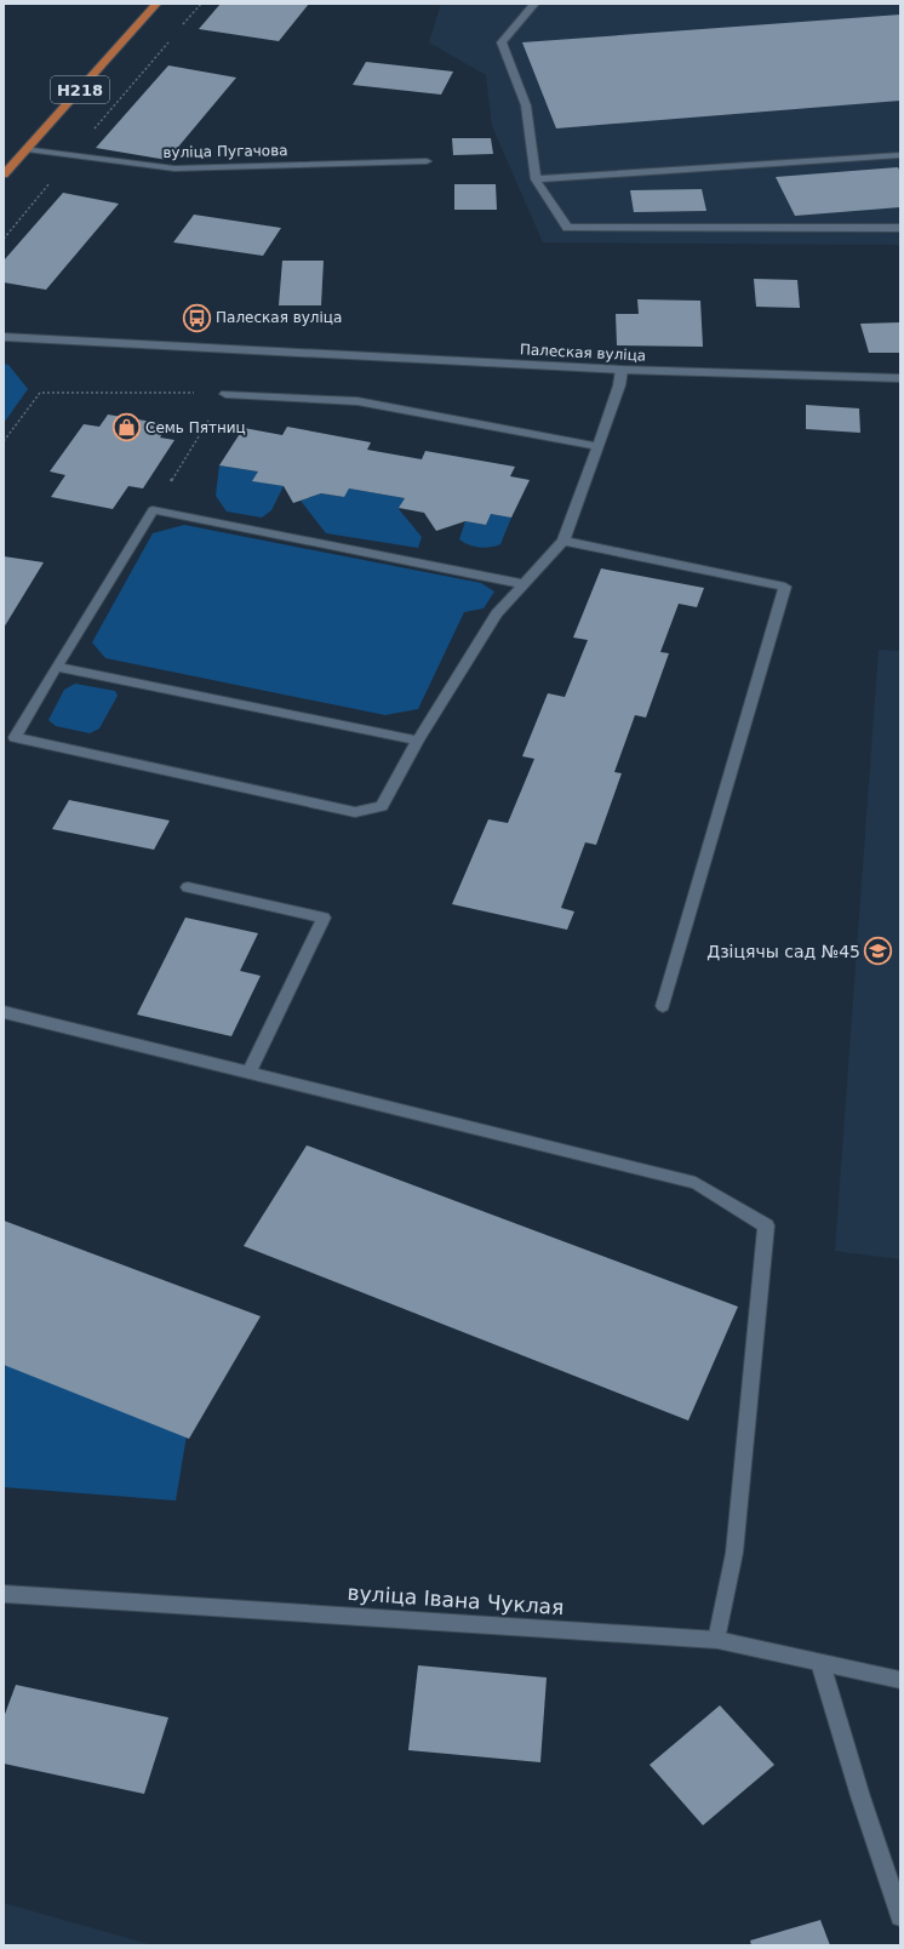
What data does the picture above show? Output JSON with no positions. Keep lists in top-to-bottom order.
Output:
{
  "streets": {
    "main road": ["Н218"],
    "street": ["вуліца Пугачова", "Палеская вуліца", "вуліца Івана Чуклая"]
  },
  "crossings": [
    ["Н218", "вуліца Пугачова"]
  ],
  "places": {
    "bus stop": ["Палеская вуліца"],
    "shop": ["Семь Пятниц"],
    "school or university": ["Дзіцячы сад №45"]
  }
}
